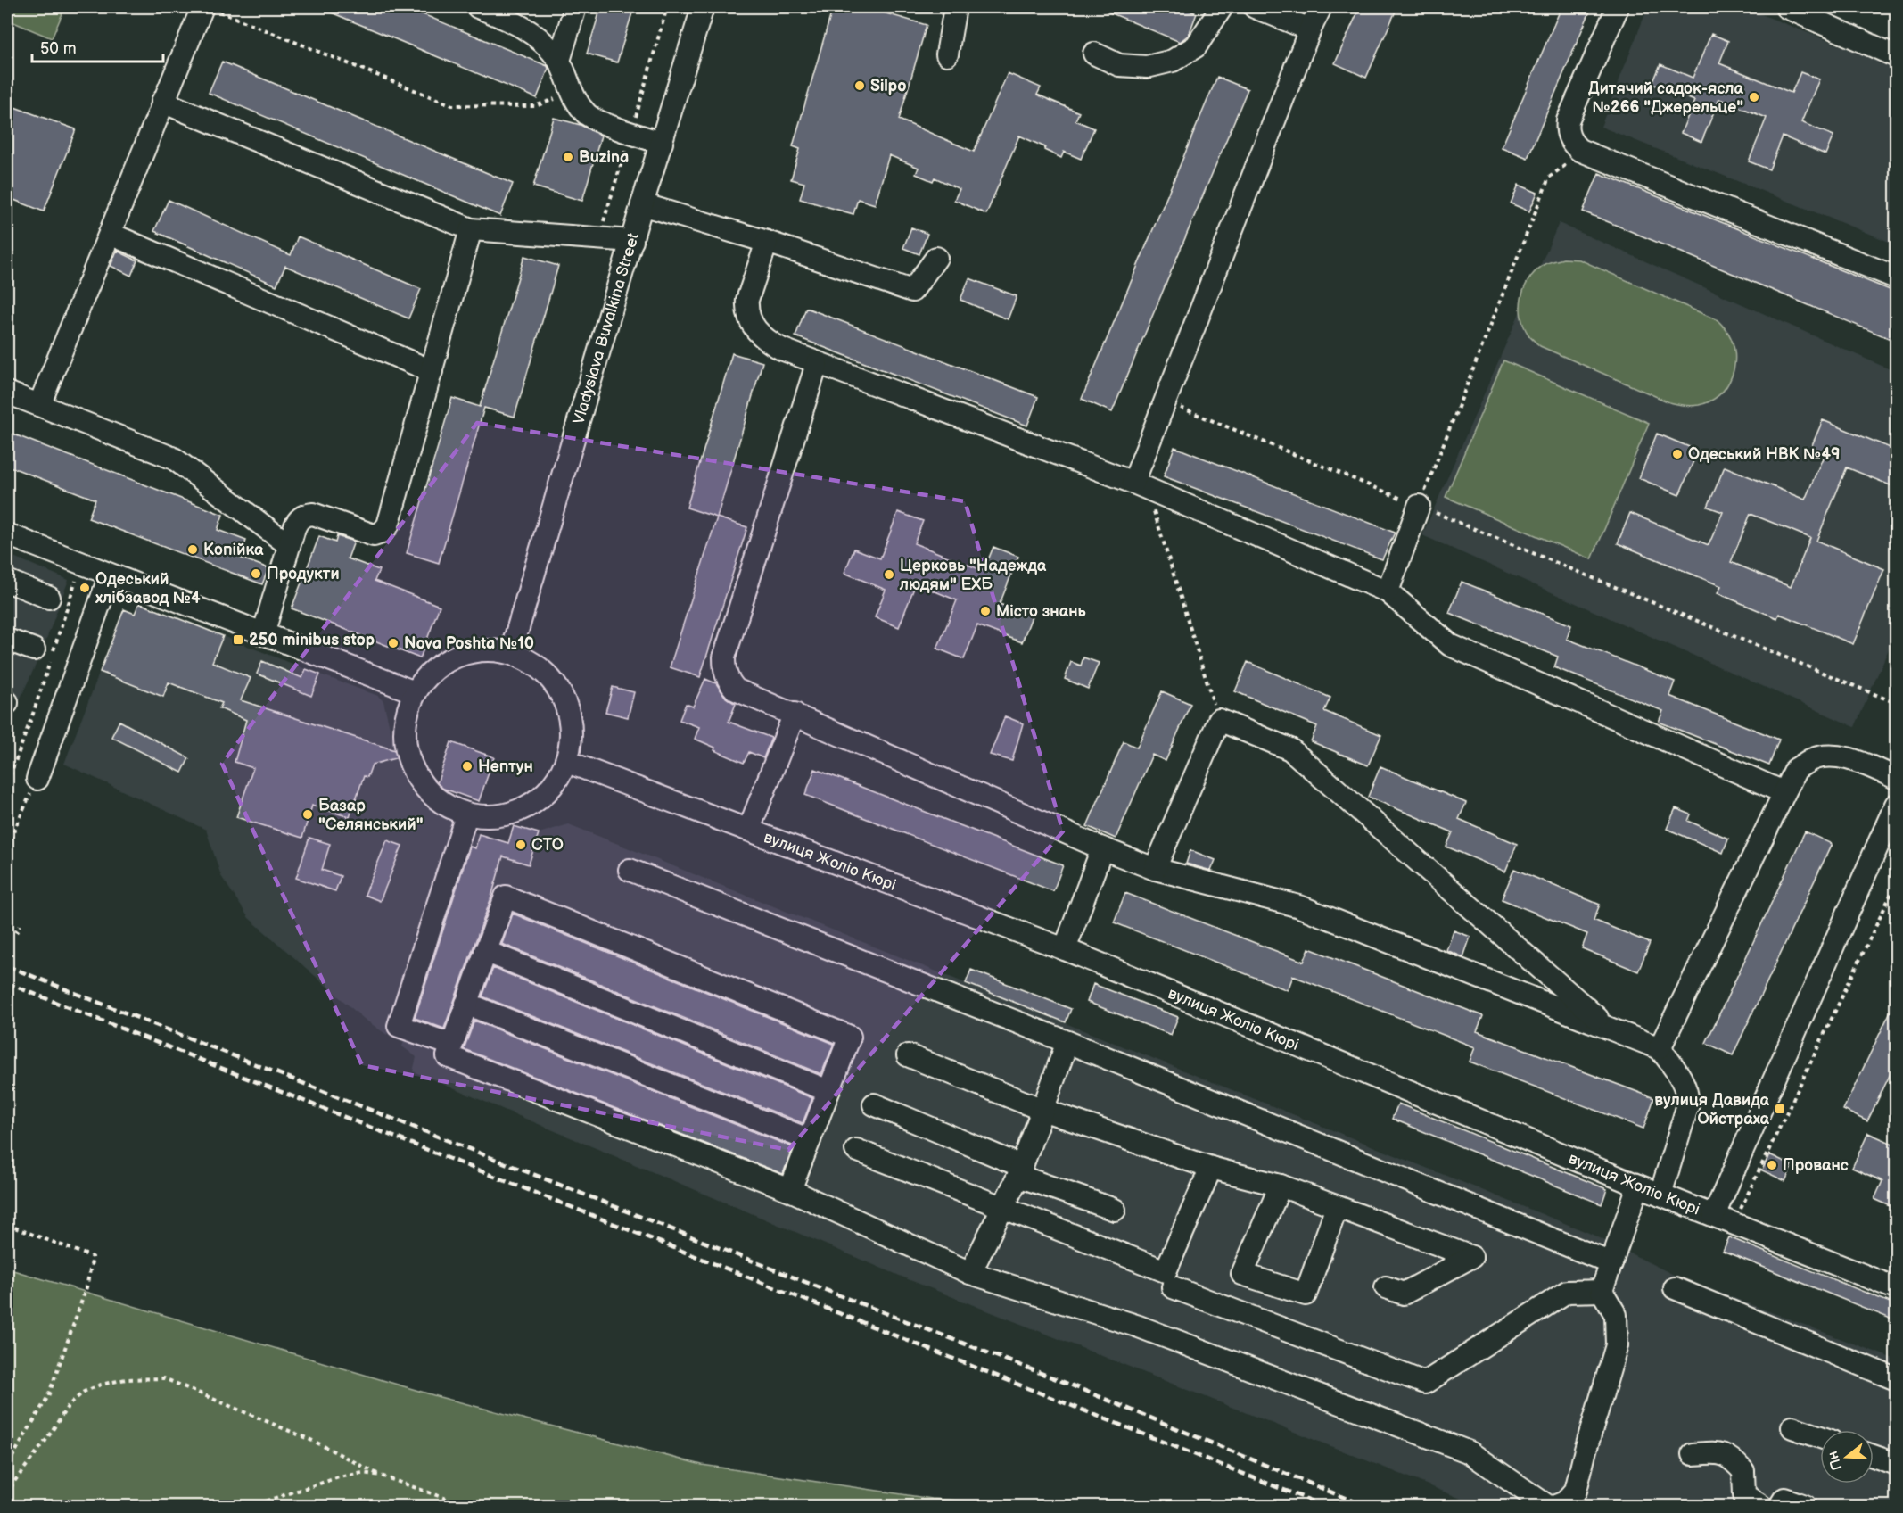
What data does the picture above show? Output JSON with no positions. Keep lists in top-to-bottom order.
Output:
{
  "streets": {
    "street": ["Vladyslava Buvalkina Street", "вулиця Жоліо Кюрі"]
  },
  "crossings": [
    ["Vladyslava Buvalkina Street", "вулиця Жоліо Кюрі"]
  ],
  "places": {
    "other": [
      "Silpo",
      "Дитячий садок-ясла №266 \"Джерельце\"",
      "Buzina",
      "Одеський НВК №49",
      "Копійка",
      "Продукти",
      "Церковь \"Надежда людям\" ЕХБ",
      "Одеський хлібзавод №4",
      "Місто знань",
      "Nova Poshta №10",
      "Нептун",
      "Базар \"Селянський\"",
      "СТО",
      "Прованс"
    ],
    "transit": ["250 minibus stop", "вулиця Давида Ойстраха"]
  },
  "scale_bar": "50 m",
  "north": "left"
}
